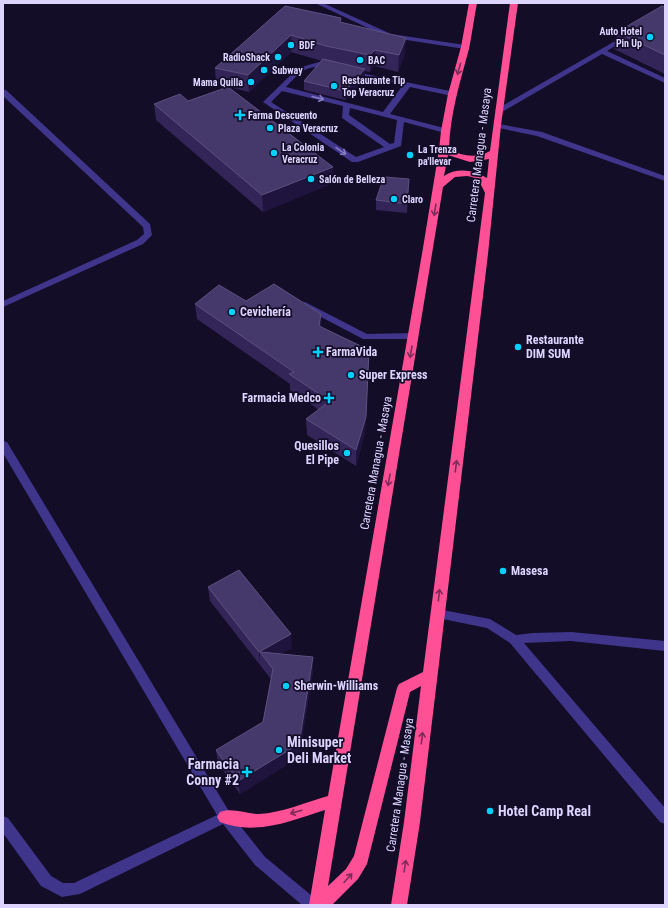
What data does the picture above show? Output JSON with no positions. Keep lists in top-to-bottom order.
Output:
{
  "streets": {
    "highway": ["Carretera Managua - Masaya"]
  },
  "places": {
    "other": [
      "Auto Hotel Pin Up",
      "BDF",
      "RadioShack",
      "BAC",
      "Subway",
      "Mama Quilla",
      "Restaurante Tip Top Veracruz",
      "Plaza Veracruz",
      "La Colonia Veracruz",
      "La Trenza pa'llevar",
      "Salón de Belleza",
      "Claro",
      "Cevichería",
      "Restaurante DIM SUM",
      "Super Express",
      "Quesillos El Pipe",
      "Masesa",
      "Sherwin-Williams",
      "Minisuper Deli Market",
      "Hotel Camp Real"
    ],
    "health": [
      "Farma Descuento",
      "FarmaVida",
      "Farmacia Medco",
      "Farmacia Conny #2"
    ]
  }
}
